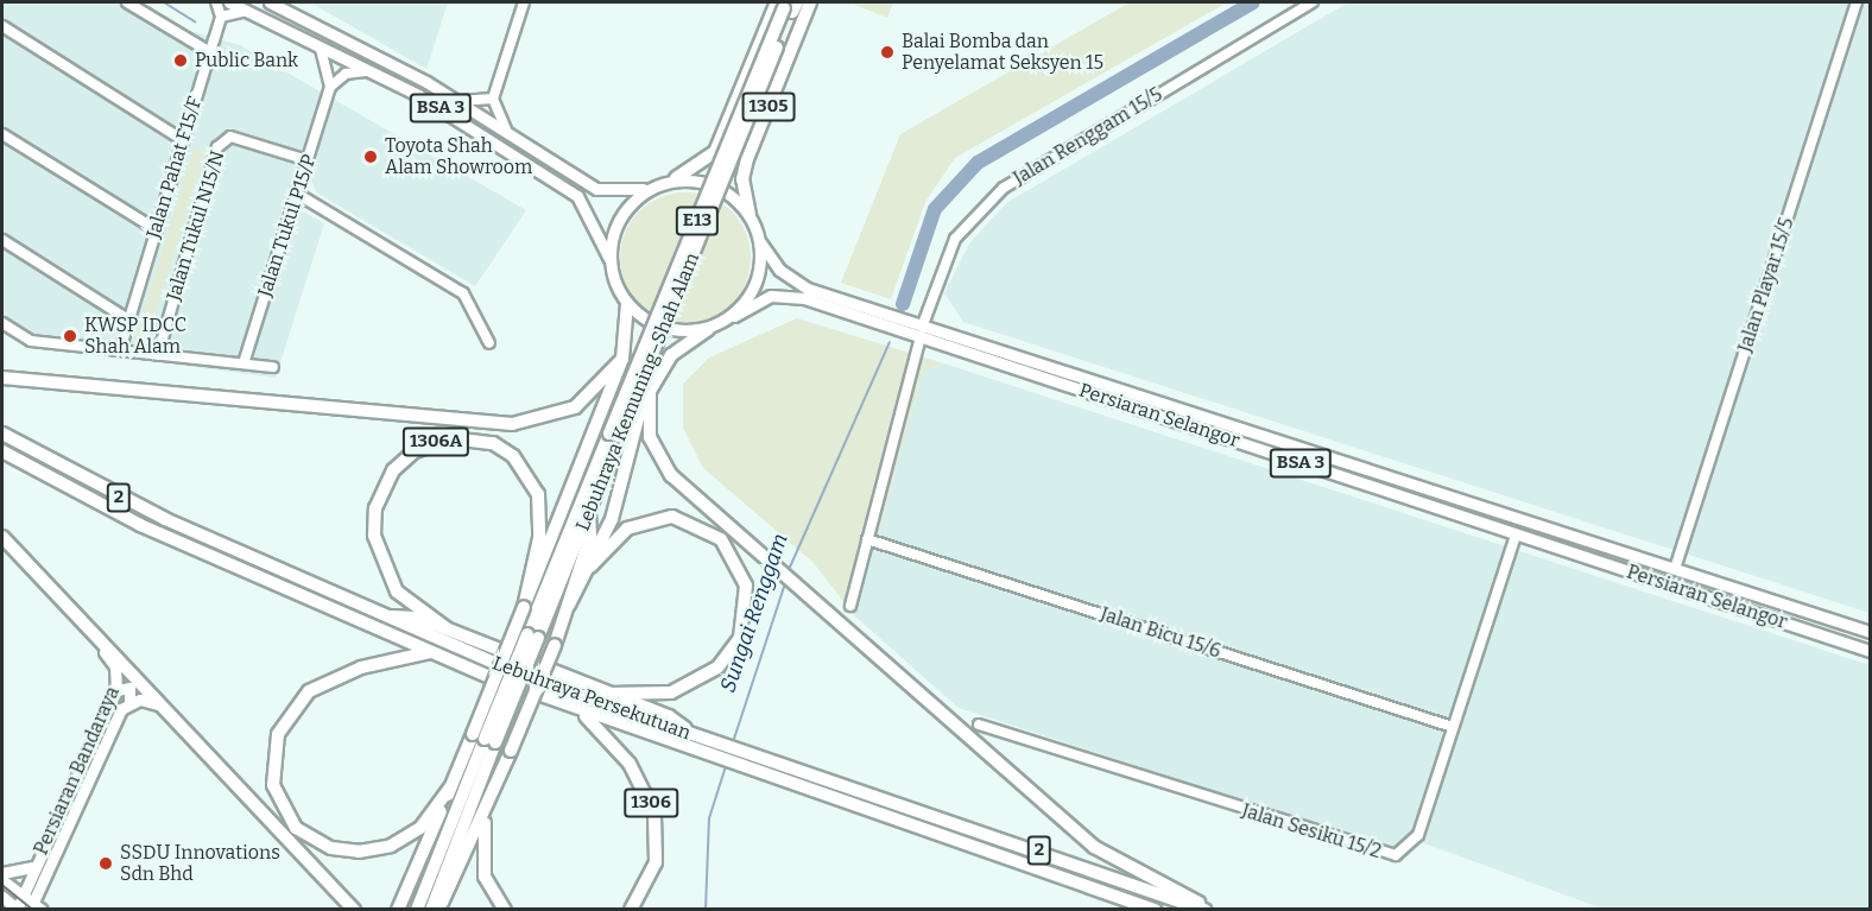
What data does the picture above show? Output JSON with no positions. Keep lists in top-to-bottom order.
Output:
{
  "streets": {
    "highway": [
      "1305",
      "E13",
      "Lebuhraya Kemuning–Shah Alam",
      "1306A",
      "2",
      "Lebuhraya Persekutuan",
      "1306"
    ],
    "main road": ["BSA 3", "Persiaran Selangor", "Persiaran Bandaraya"],
    "street": [
      "Jalan Renggam 15/5",
      "Jalan Pahat F15/F",
      "Jalan Tukul N15/N",
      "Jalan Tukul P15/P",
      "Jalan Playar 15/5",
      "Jalan Bicu 15/6",
      "Jalan Sesiku 15/2"
    ]
  },
  "crossings": [
    ["1305", "BSA 3"],
    ["1305", "Persiaran Selangor"],
    ["BSA 3", "Persiaran Selangor"],
    ["Jalan Renggam 15/5", "Persiaran Selangor"],
    ["Jalan Tukul N15/N", "Jalan Tukul P15/P"],
    ["Jalan Playar 15/5", "Persiaran Selangor"],
    ["Persiaran Selangor", "Jalan Sesiku 15/2"],
    ["Jalan Bicu 15/6", "Jalan Sesiku 15/2"],
    ["Lebuhraya Persekutuan", "1306"]
  ],
  "water": ["Sungai Renggam"],
  "places": [
    "Balai Bomba dan Penyelamat Seksyen 15",
    "Public Bank",
    "Toyota Shah Alam Showroom",
    "KWSP IDCC Shah Alam",
    "SSDU Innovations Sdn Bhd"
  ]
}
